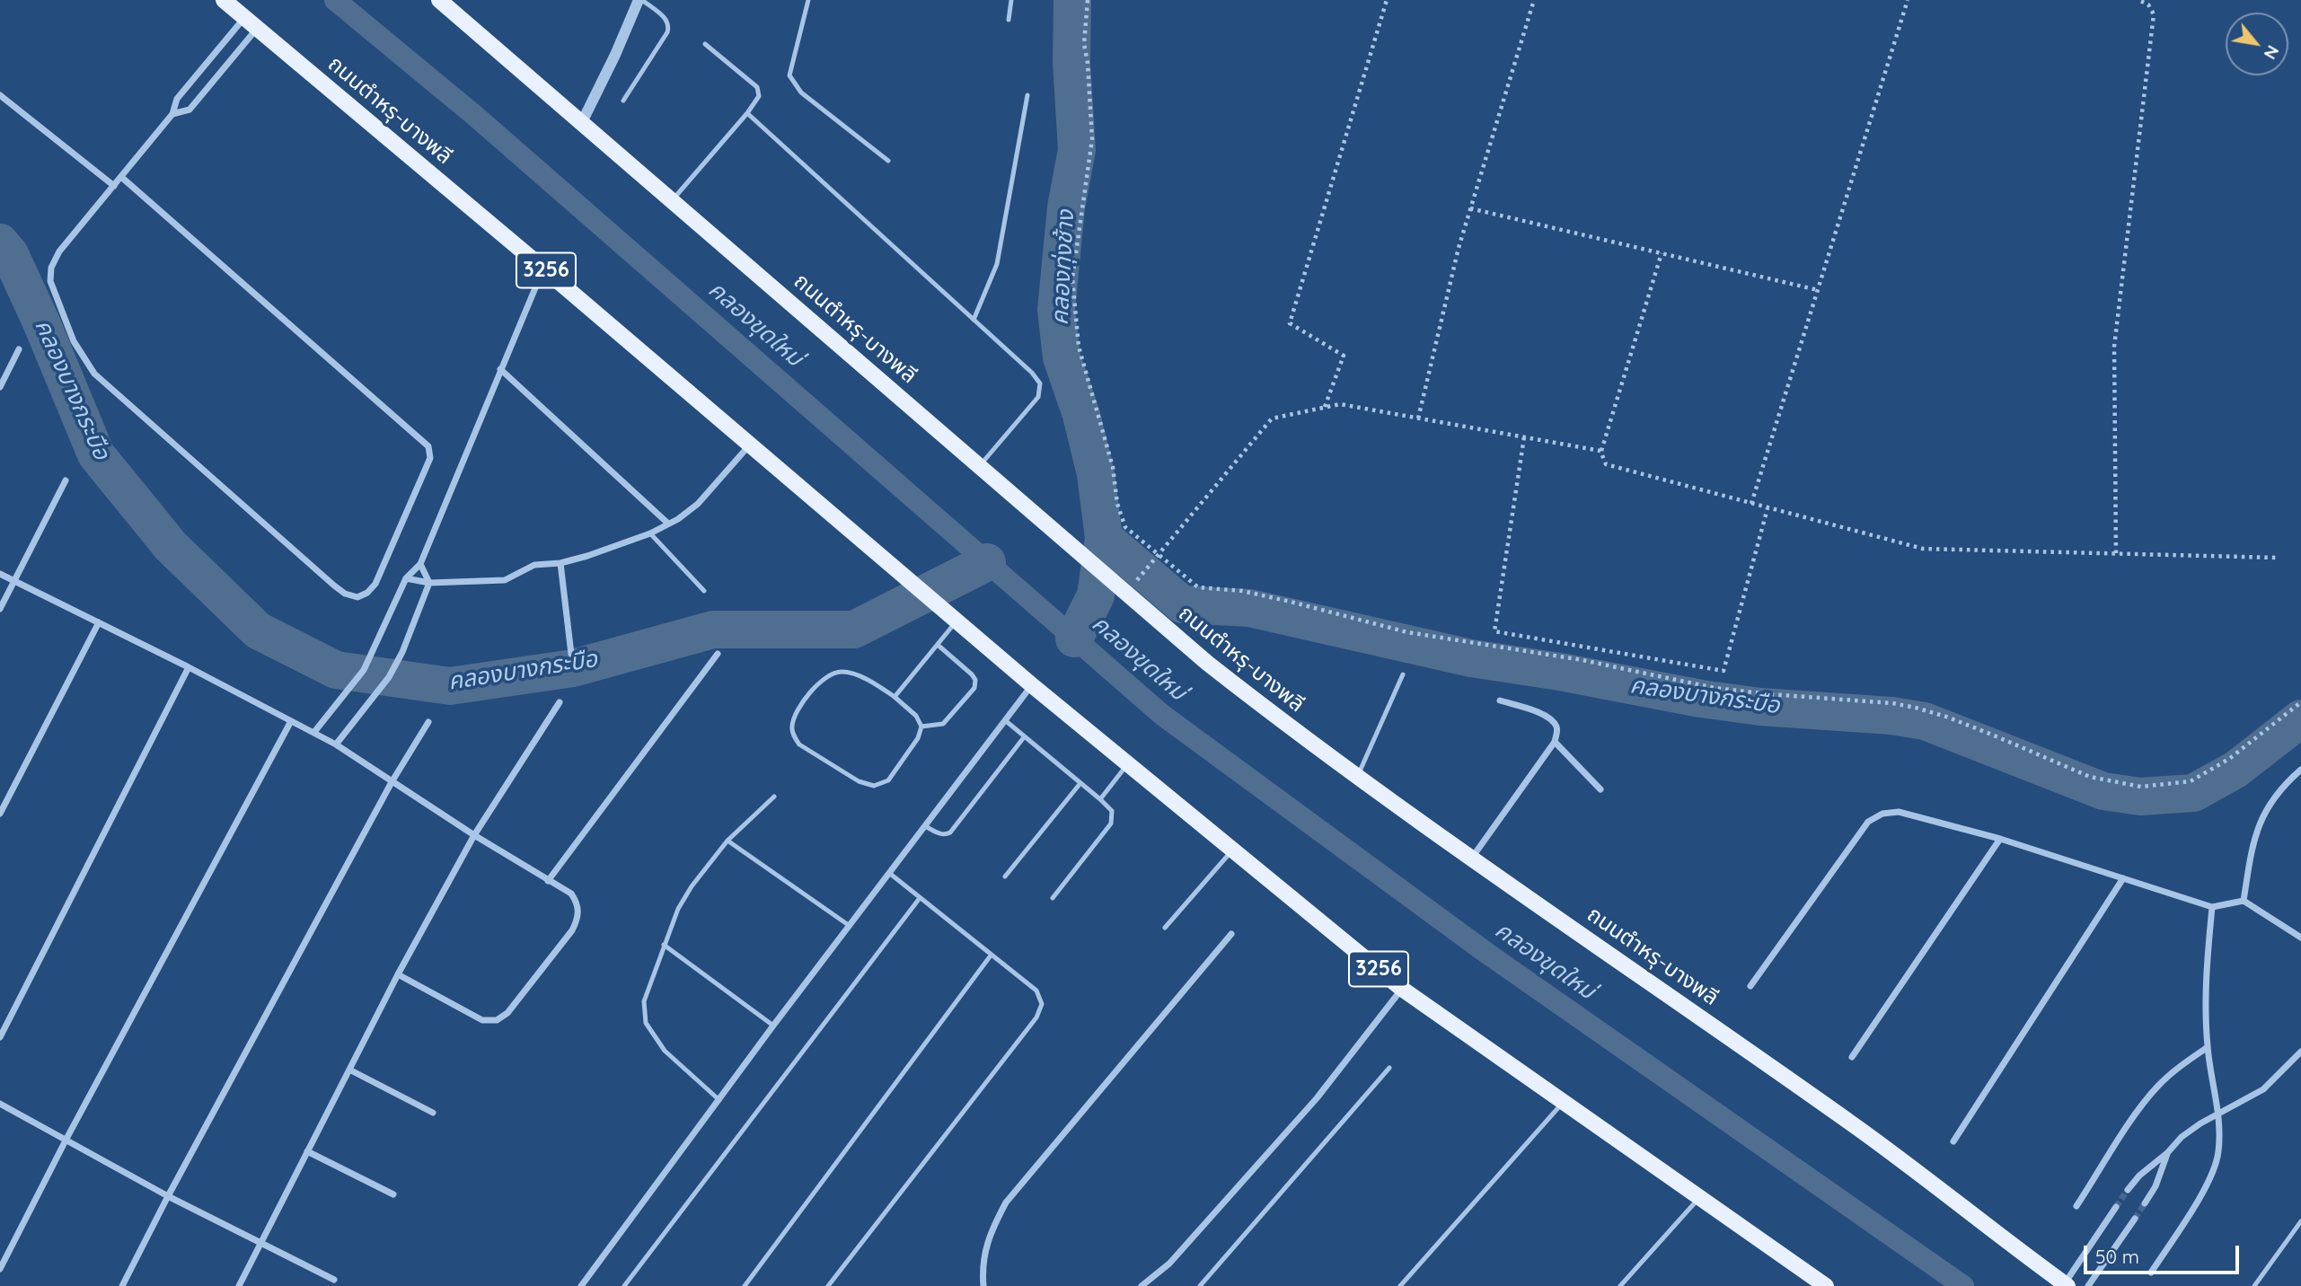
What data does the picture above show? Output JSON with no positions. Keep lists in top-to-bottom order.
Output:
{
  "streets": {
    "main road": ["ถนนตำหรุ-บางพลี", "3256"]
  },
  "water": ["คลองทุ่งช้าง", "คลองขุดใหม่", "คลองบางกระบือ"],
  "scale_bar": "50 m",
  "north": "bottom right"
}
